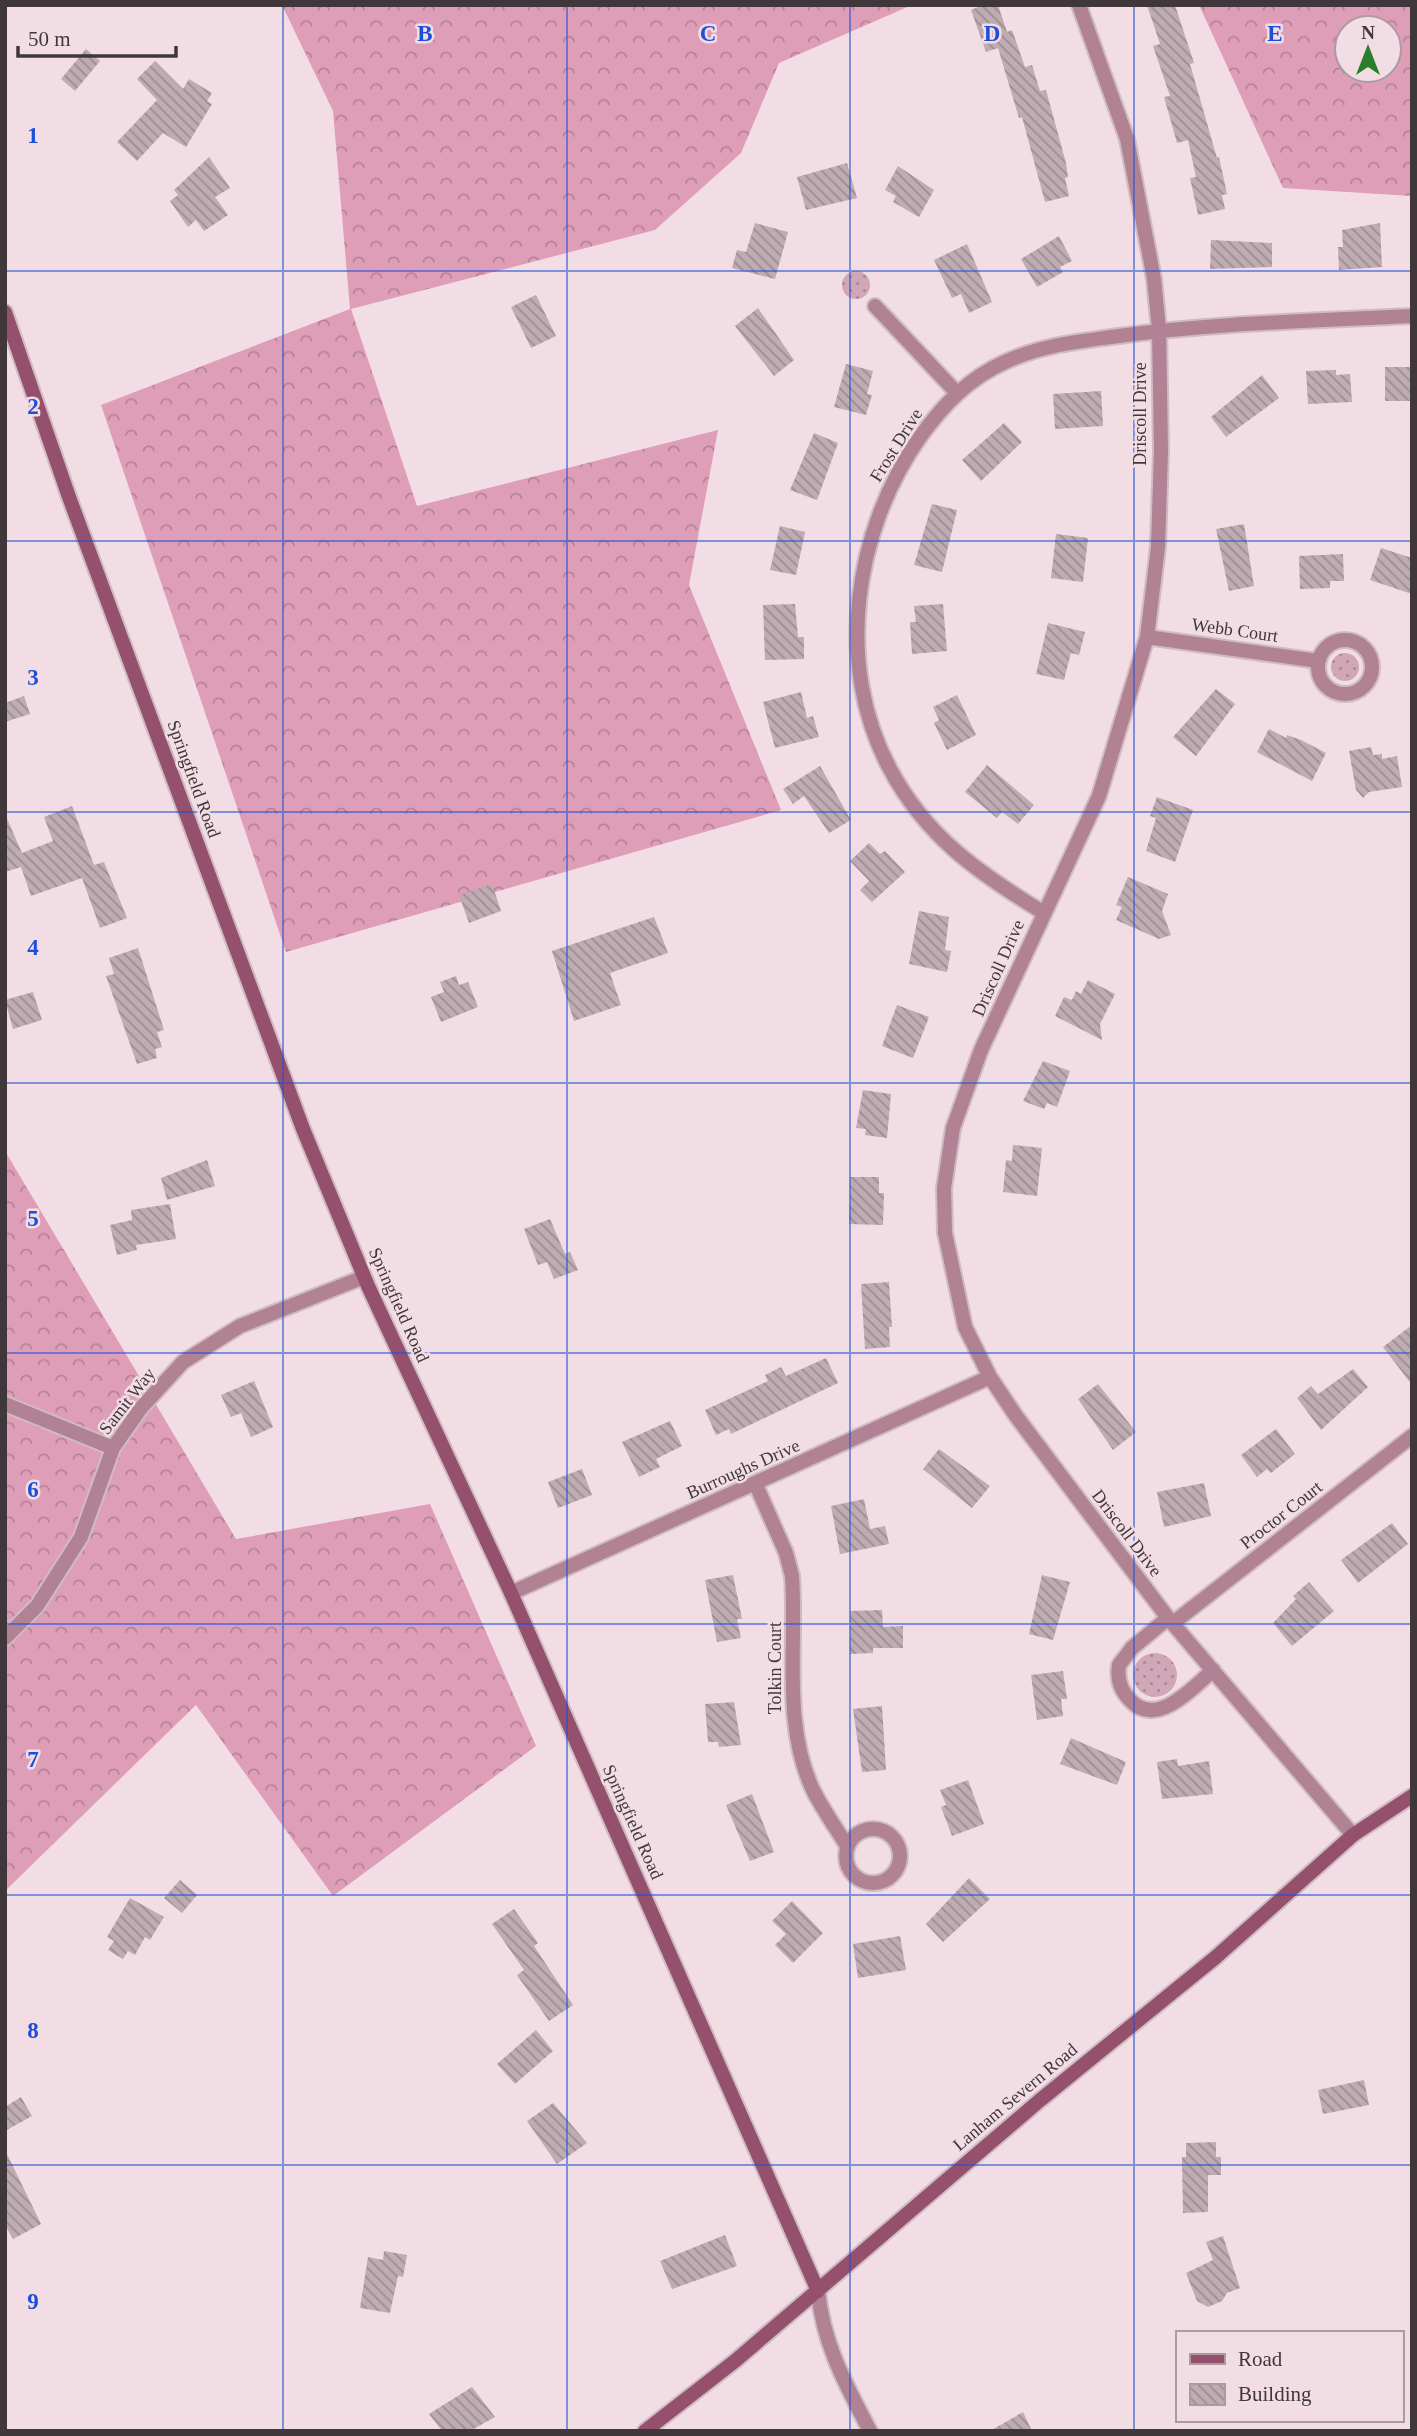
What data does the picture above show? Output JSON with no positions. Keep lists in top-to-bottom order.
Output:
{
  "streets": {
    "street": [
      "Driscoll Drive",
      "Frost Drive",
      "Webb Court",
      "Springfield Road",
      "Samit Way",
      "Burroughs Drive",
      "Proctor Court",
      "Tolkin Court",
      "Lanham Severn Road"
    ]
  },
  "crossings": [
    ["Driscoll Drive", "Frost Drive"],
    ["Driscoll Drive", "Webb Court"],
    ["Driscoll Drive", "Burroughs Drive"],
    ["Driscoll Drive", "Proctor Court"],
    ["Driscoll Drive", "Lanham Severn Road"],
    ["Springfield Road", "Samit Way"],
    ["Springfield Road", "Burroughs Drive"],
    ["Springfield Road", "Lanham Severn Road"],
    ["Burroughs Drive", "Tolkin Court"]
  ],
  "legend": ["Road", "Building"],
  "scale_bar": "50 m",
  "north": "top",
  "grid": {
    "columns": [
      "B",
      "C",
      "D",
      "E"
    ],
    "rows": [
      "1",
      "2",
      "3",
      "4",
      "5",
      "6",
      "7",
      "8",
      "9"
    ]
  }
}
